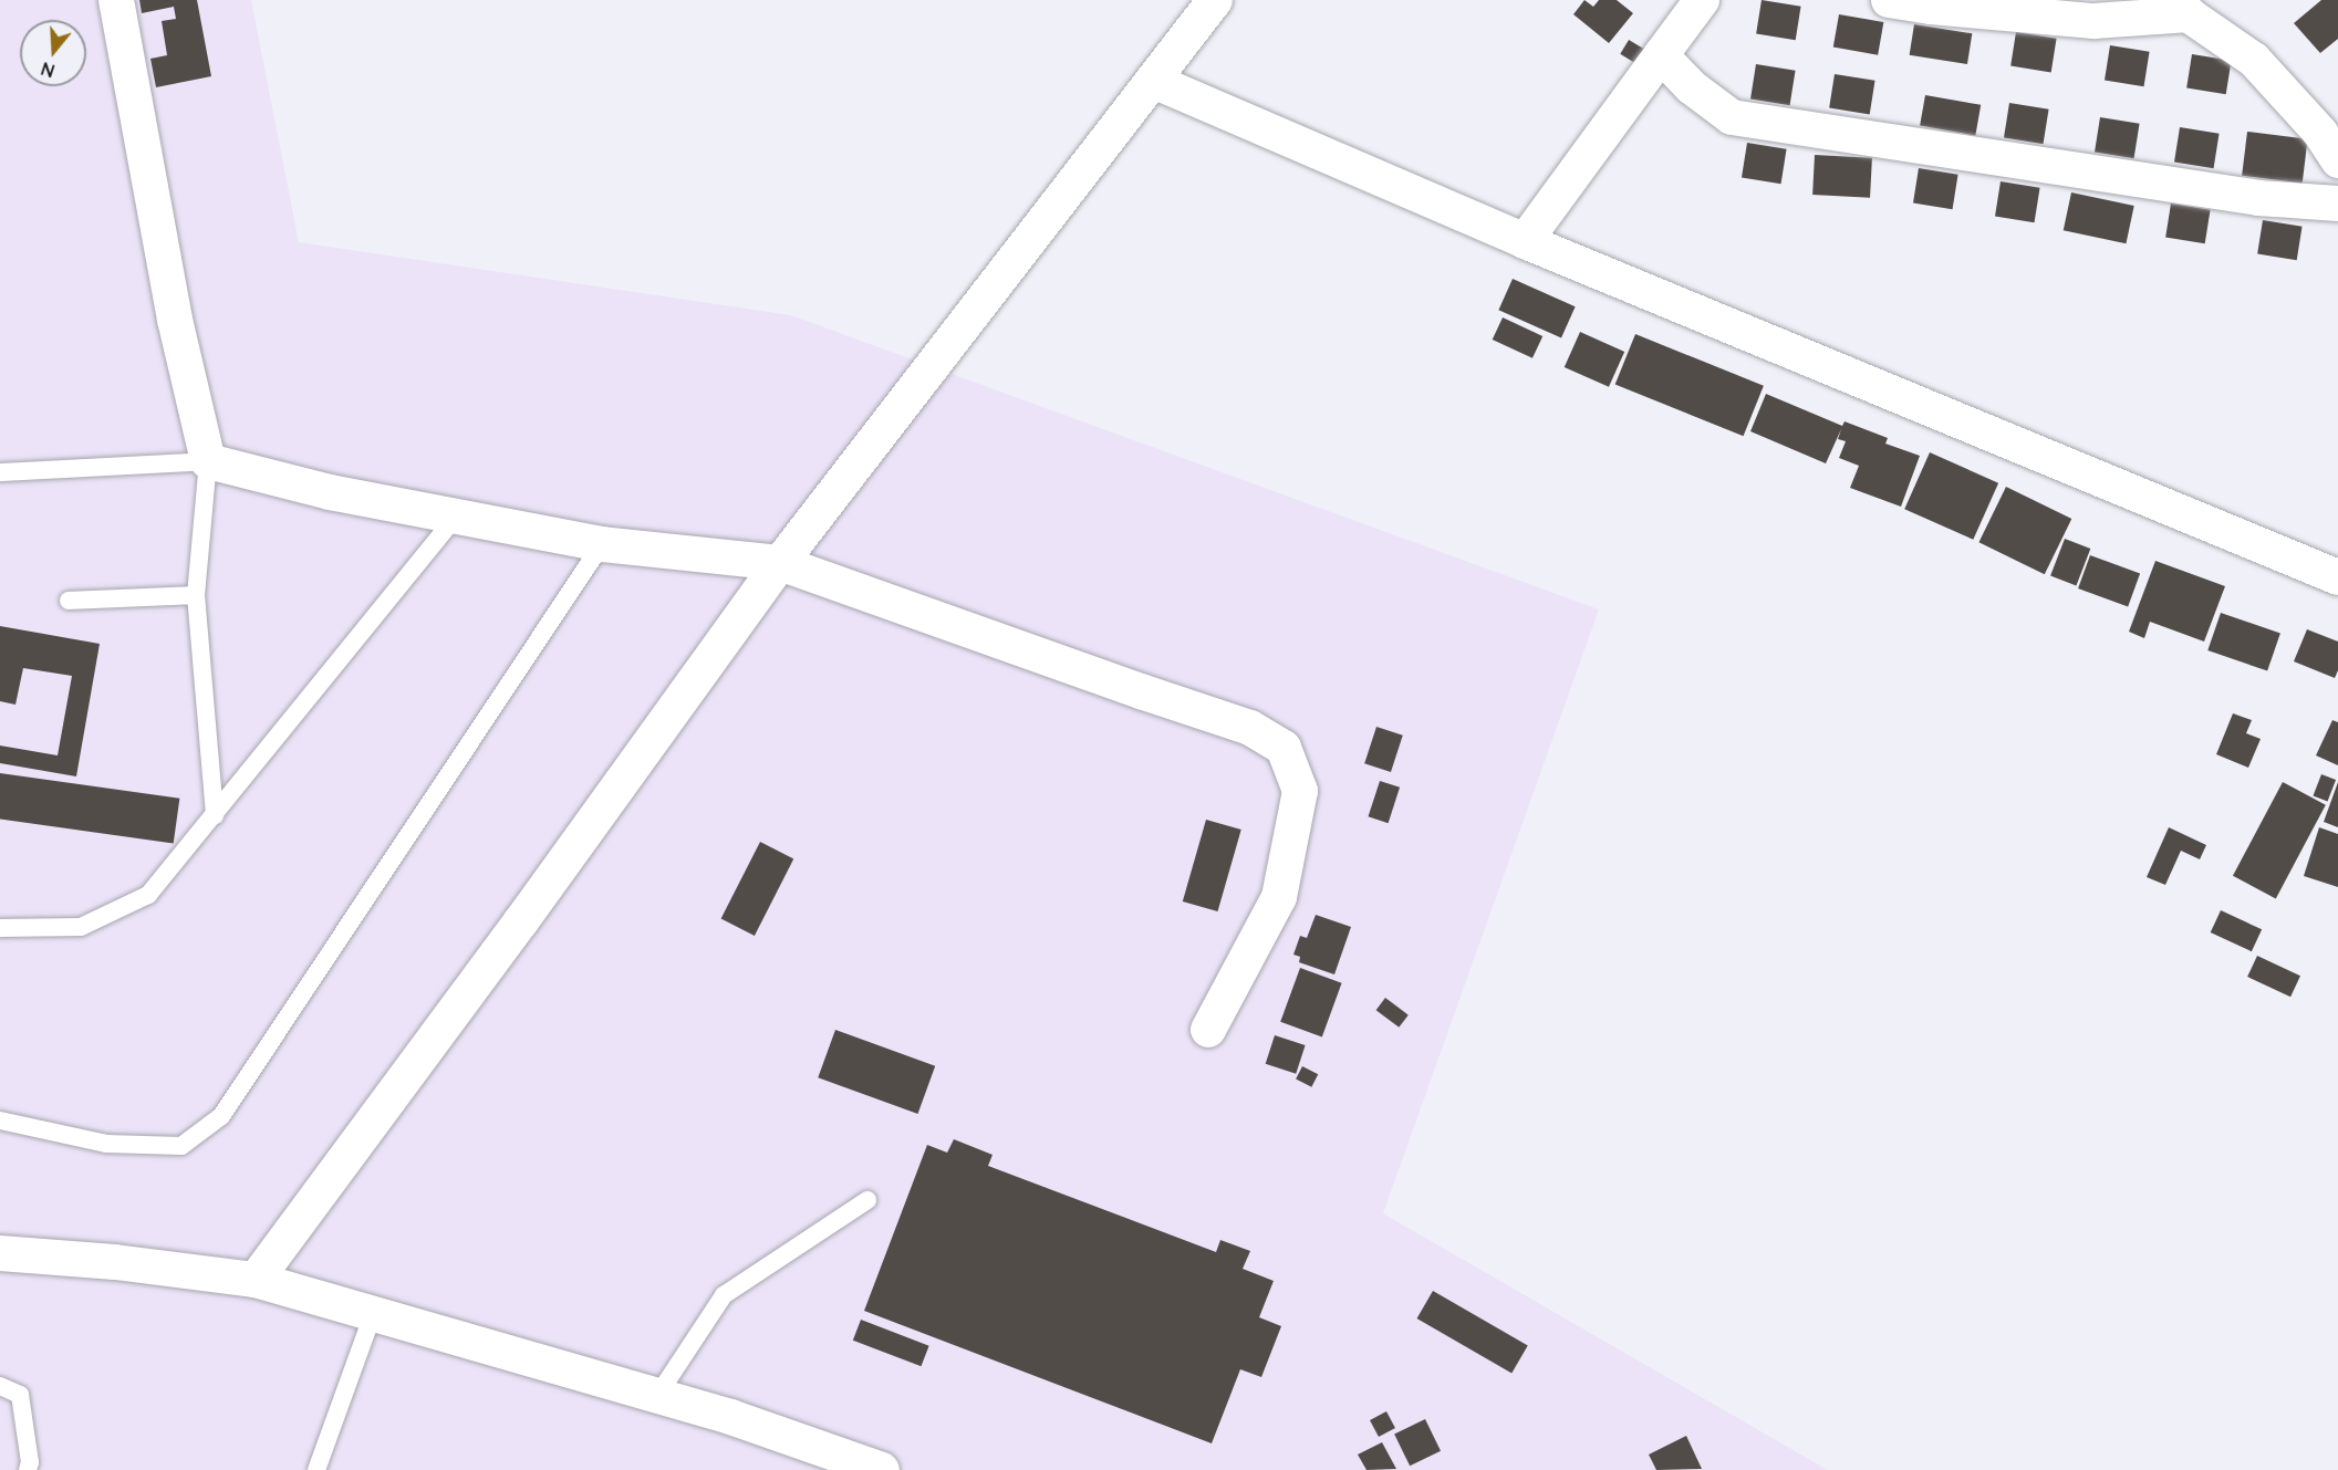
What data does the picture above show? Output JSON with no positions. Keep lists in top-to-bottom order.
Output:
{
  "north": "bottom"
}
